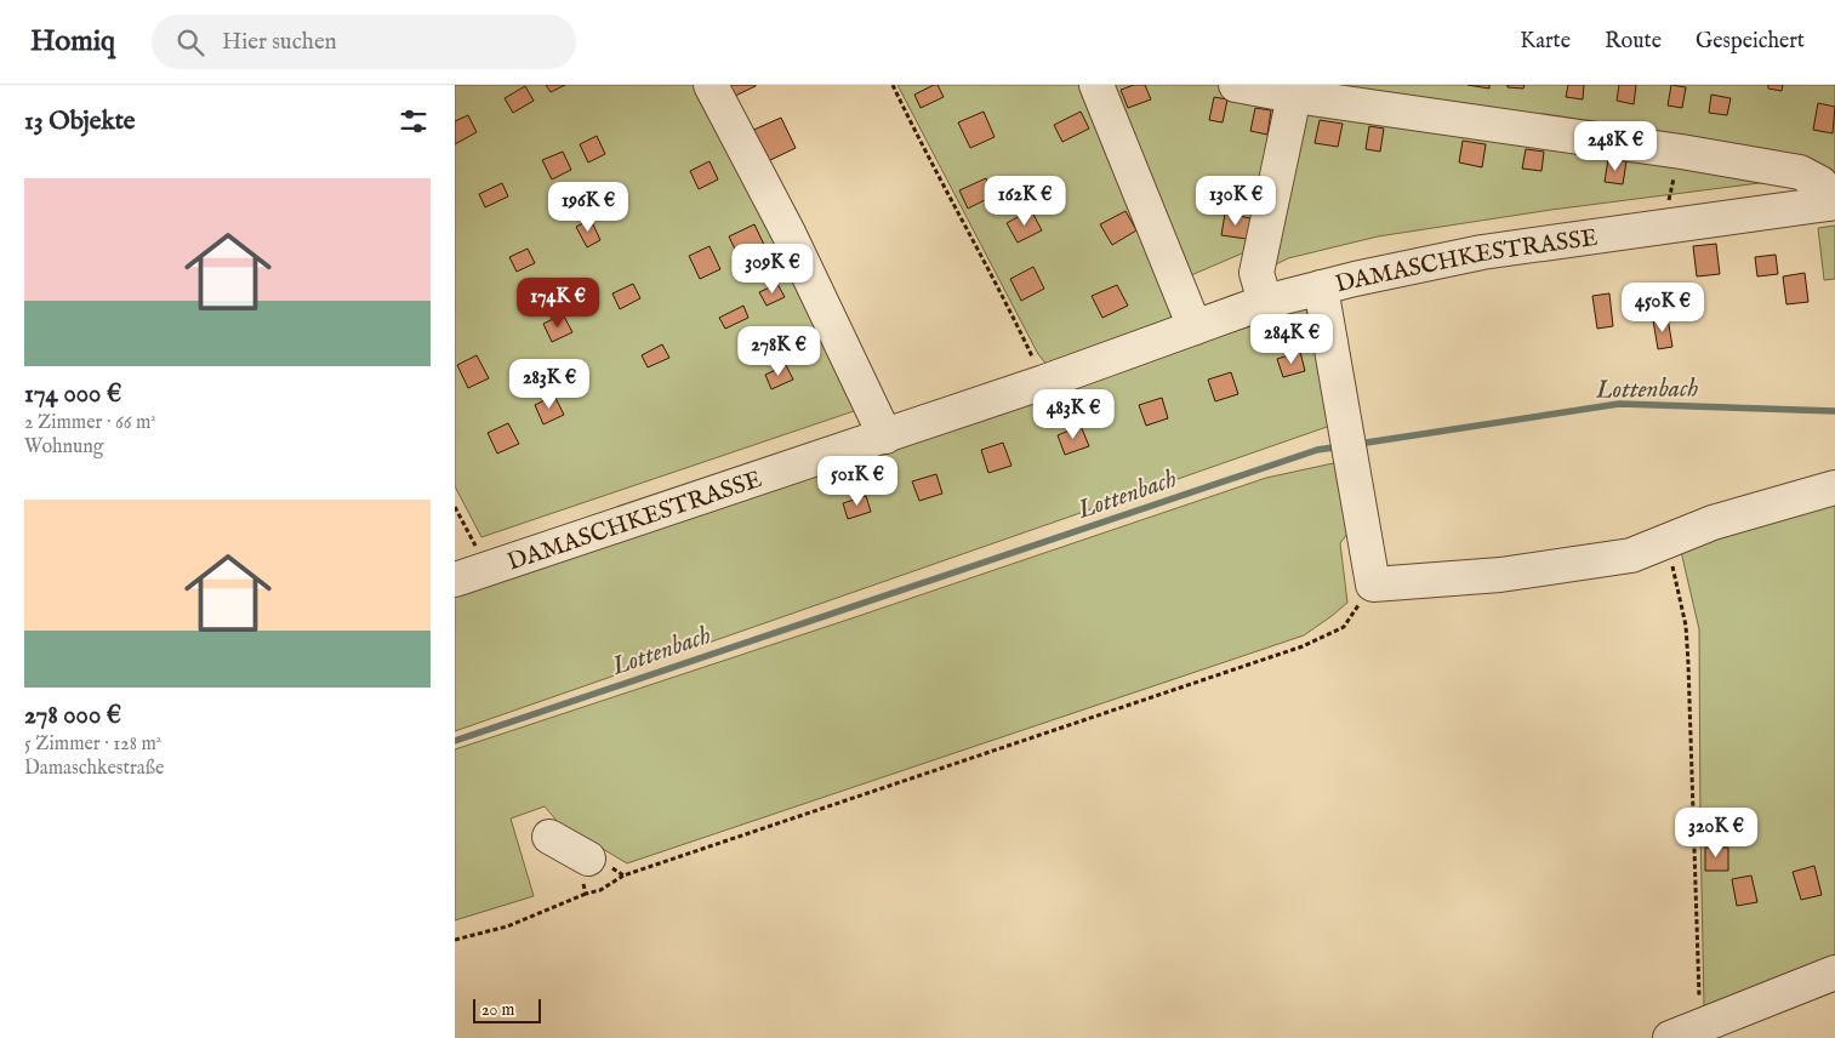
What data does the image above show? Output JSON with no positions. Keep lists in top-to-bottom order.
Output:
{
  "streets": {
    "street": ["DAMASCHKESTRASSE"]
  },
  "water": ["Lottenbach"],
  "scale_bar": "20 m",
  "page": {
    "header": "Homiq",
    "search": "Hier suchen",
    "nav": ["Karte", "Route", "Gespeichert"],
    "heading": "13 Objekte",
    "price": [
      "248K €",
      "162K €",
      "130K €",
      "196K €",
      "309K €",
      "174K €",
      "450K €",
      "284K €",
      "278K €",
      "283K €",
      "483K €",
      "501K €",
      "320K €"
    ],
    "list": [
      {
        "name": "174 000 €",
        "note": "2 Zimmer · 66 m² · Wohnung"
      },
      {
        "name": "278 000 €",
        "note": "5 Zimmer · 128 m² · Damaschkestraße"
      }
    ],
    "scale": "20 m"
  }
}
